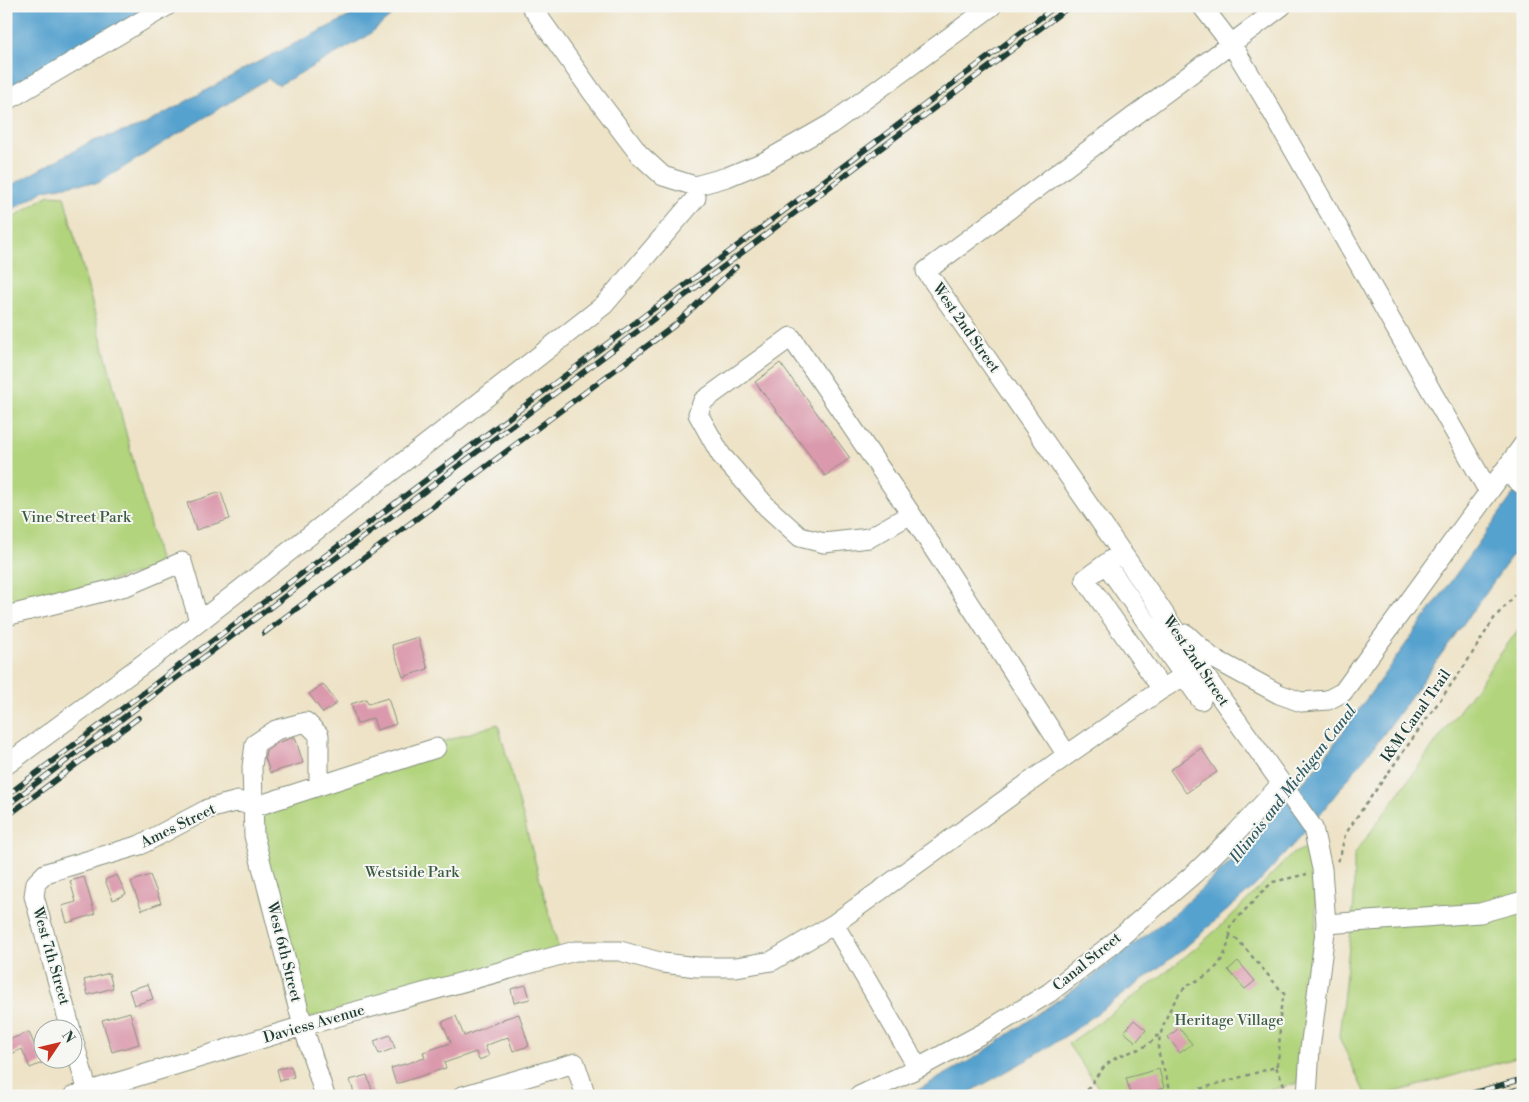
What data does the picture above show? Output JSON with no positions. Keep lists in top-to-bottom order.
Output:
{
  "streets": {
    "street": [
      "West 2nd Street",
      "Ames Street",
      "West 6th Street",
      "West 7th Street",
      "Canal Street",
      "Daviess Avenue"
    ],
    "path": ["I&M Canal Trail"]
  },
  "crossings": [
    ["West 2nd Street", "Canal Street"],
    ["West 2nd Street", "Daviess Avenue"],
    ["Ames Street", "West 6th Street"],
    ["Ames Street", "West 7th Street"],
    ["West 6th Street", "Daviess Avenue"]
  ],
  "water": ["Illinois and Michigan Canal"],
  "parks": ["Vine Street Park", "Westside Park", "Heritage Village"],
  "north": "top right"
}
